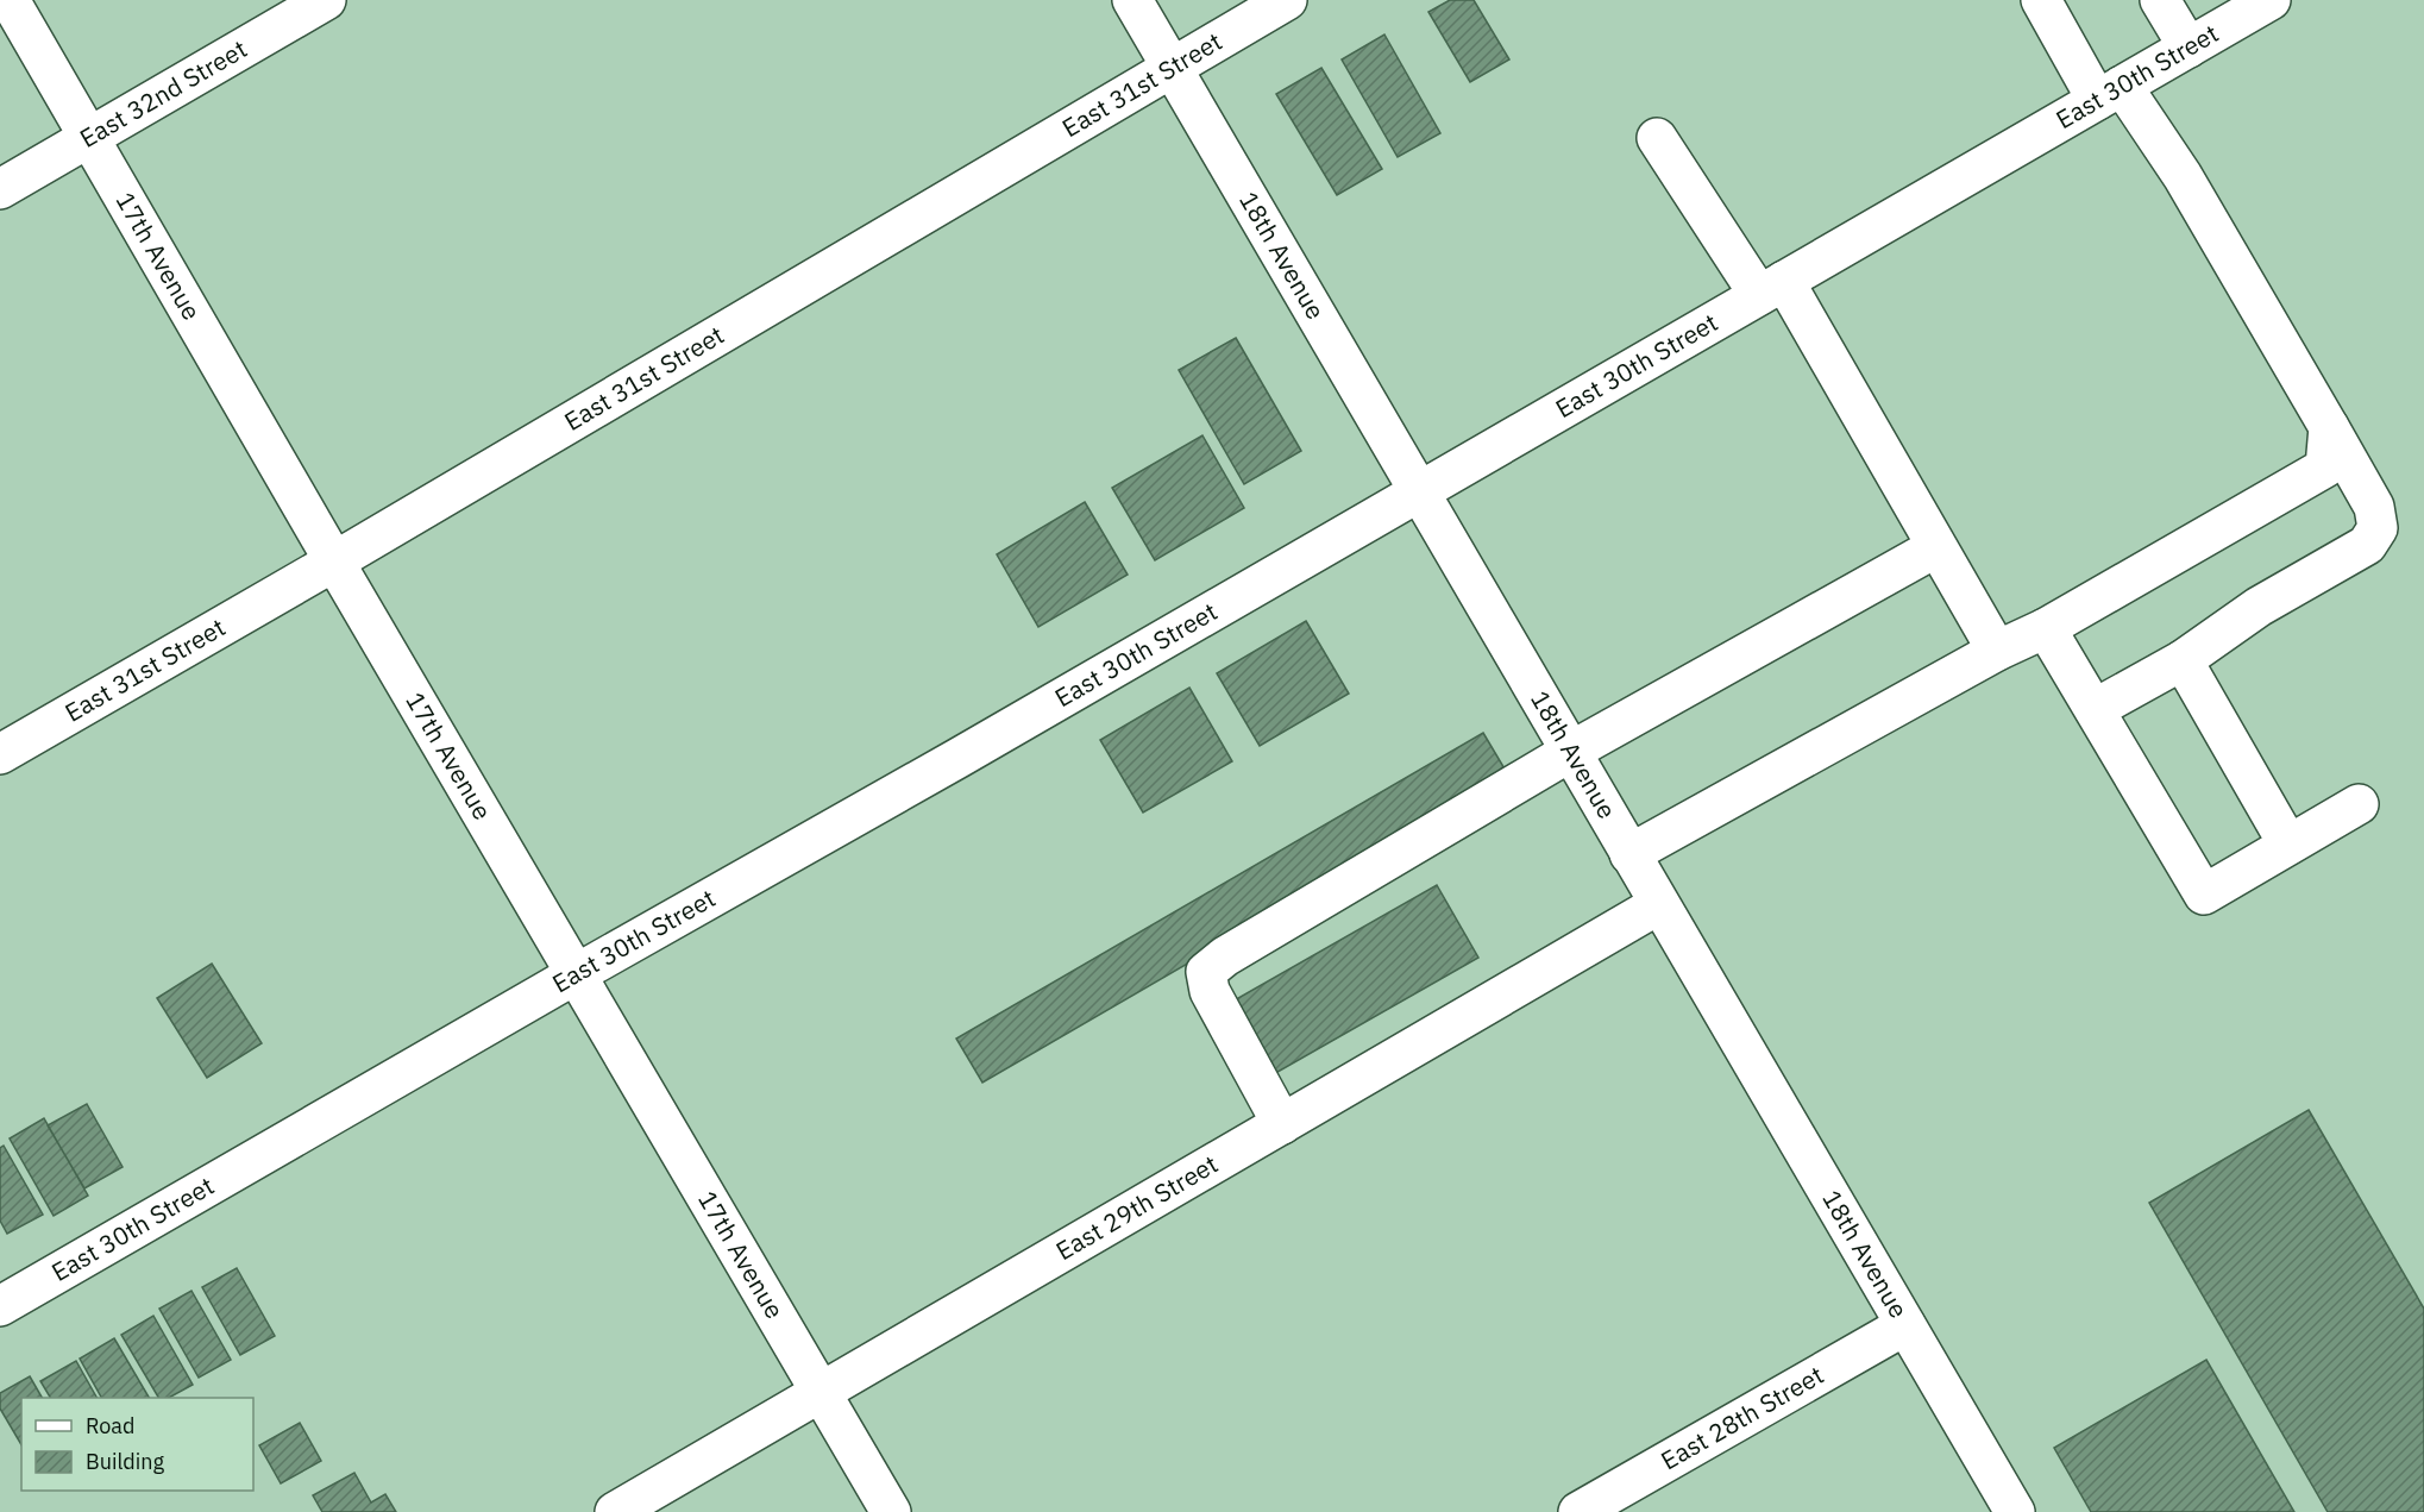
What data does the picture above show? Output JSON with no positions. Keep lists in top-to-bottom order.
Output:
{
  "streets": {
    "street": [
      "East 30th Street",
      "East 31st Street",
      "East 32nd Street",
      "17th Avenue",
      "18th Avenue",
      "East 29th Street",
      "East 28th Street"
    ]
  },
  "crossings": [
    ["East 30th Street", "17th Avenue"],
    ["East 30th Street", "18th Avenue"],
    ["East 31st Street", "17th Avenue"],
    ["East 31st Street", "18th Avenue"],
    ["East 32nd Street", "17th Avenue"],
    ["17th Avenue", "East 29th Street"],
    ["18th Avenue", "East 29th Street"],
    ["18th Avenue", "East 28th Street"]
  ],
  "legend": ["Road", "Building"]
}
